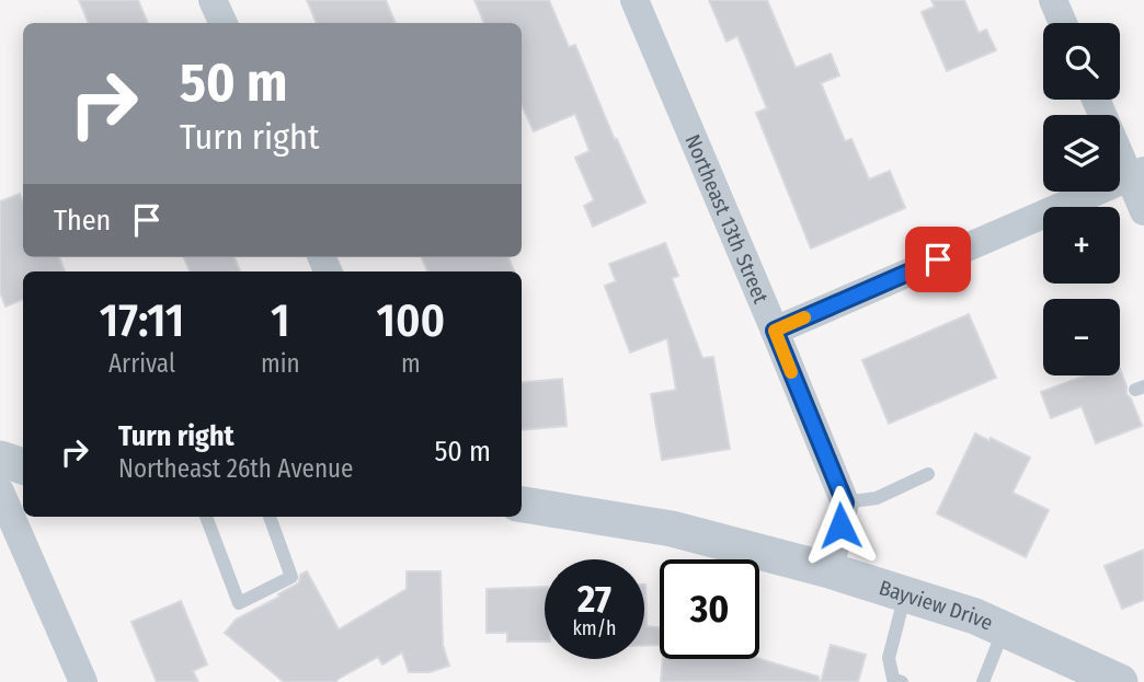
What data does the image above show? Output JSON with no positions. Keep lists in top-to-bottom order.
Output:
{
  "streets": {
    "street": ["Northeast 13th Street", "Bayview Drive"]
  },
  "page": {
    "map_buttons": ["+", "−"],
    "turn": ["50 m", "Turn right"],
    "then": "Then",
    "eta": [
      "17:11",
      "Arrival",
      "1",
      "min",
      "100",
      "m"
    ],
    "list": [
      {
        "name": "Turn right",
        "note": "Northeast 26th Avenue",
        "value": "50 m"
      }
    ],
    "speed": "27 km/h",
    "limit": "30"
  }
}
